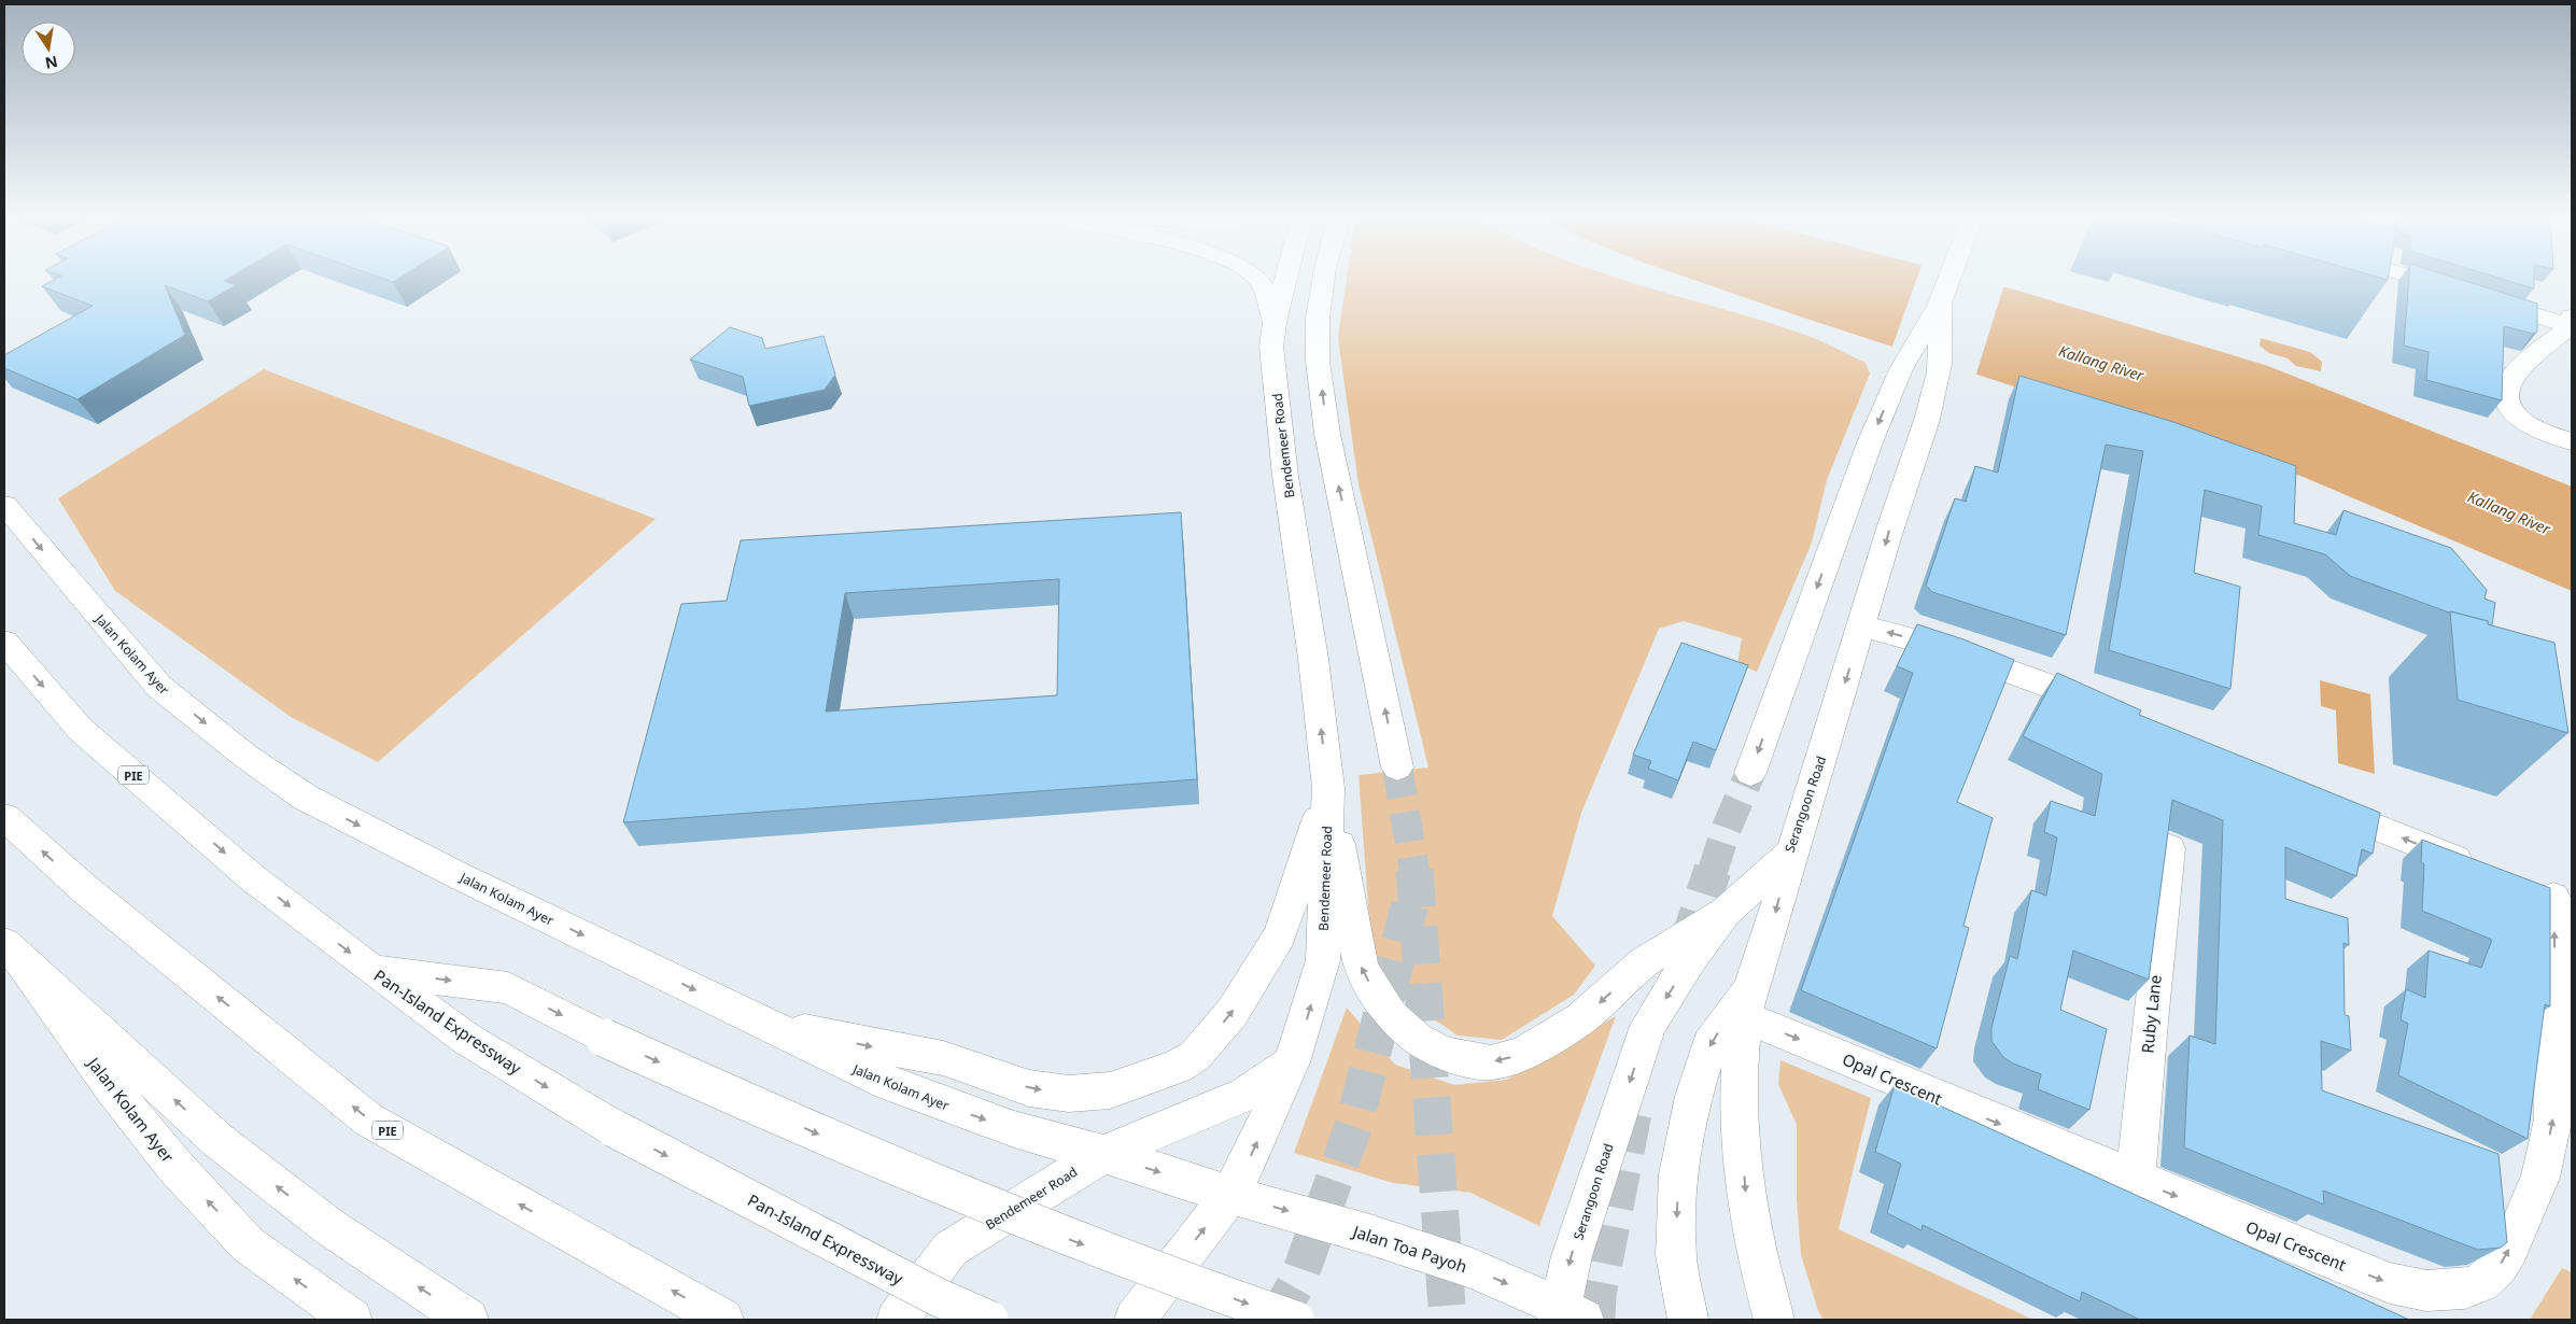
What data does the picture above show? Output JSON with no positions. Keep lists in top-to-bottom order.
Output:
{
  "streets": {
    "main road": [
      "Bendemeer Road",
      "Jalan Kolam Ayer",
      "PIE",
      "Serangoon Road",
      "Ruby Lane",
      "Pan-Island Expressway",
      "Opal Crescent",
      "Jalan Toa Payoh"
    ]
  },
  "crossings": [
    ["Bendemeer Road", "Jalan Kolam Ayer"],
    ["Jalan Kolam Ayer", "Jalan Toa Payoh"],
    ["Serangoon Road", "Jalan Toa Payoh"],
    ["Ruby Lane", "Opal Crescent"]
  ],
  "one_way": ["Jalan Toa Payoh"],
  "water": ["Kallang River"],
  "north": "bottom"
}
